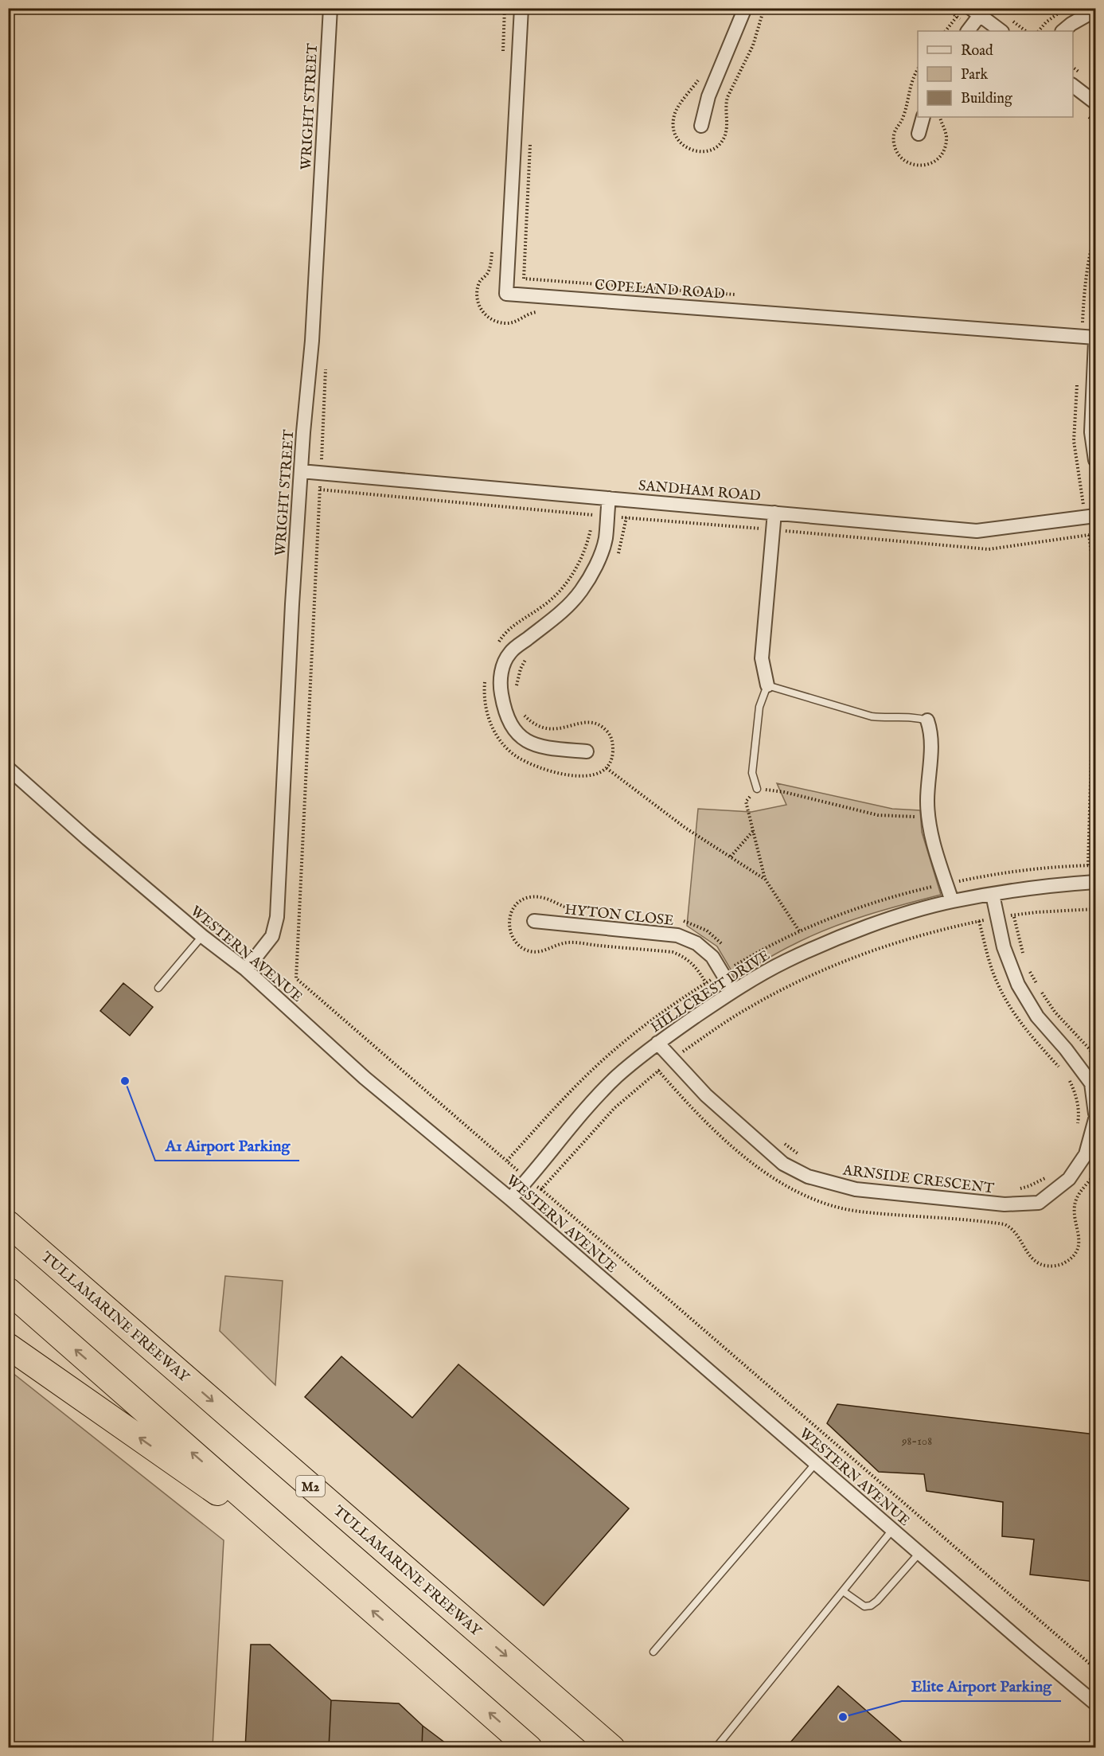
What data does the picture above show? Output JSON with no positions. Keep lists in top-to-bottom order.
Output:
{
  "streets": {
    "highway": ["TULLAMARINE FREEWAY", "M2"],
    "street": [
      "WRIGHT STREET",
      "COPELAND ROAD",
      "SANDHAM ROAD",
      "HYTON CLOSE",
      "WESTERN AVENUE",
      "HILLCREST DRIVE",
      "ARNSIDE CRESCENT"
    ]
  },
  "crossings": [
    ["WRIGHT STREET", "SANDHAM ROAD"],
    ["WRIGHT STREET", "WESTERN AVENUE"],
    ["HYTON CLOSE", "HILLCREST DRIVE"],
    ["WESTERN AVENUE", "HILLCREST DRIVE"],
    ["HILLCREST DRIVE", "ARNSIDE CRESCENT"]
  ],
  "places": ["A1 Airport Parking", "Elite Airport Parking"],
  "house_numbers": ["98-108"],
  "legend": ["Road", "Park", "Building"]
}
